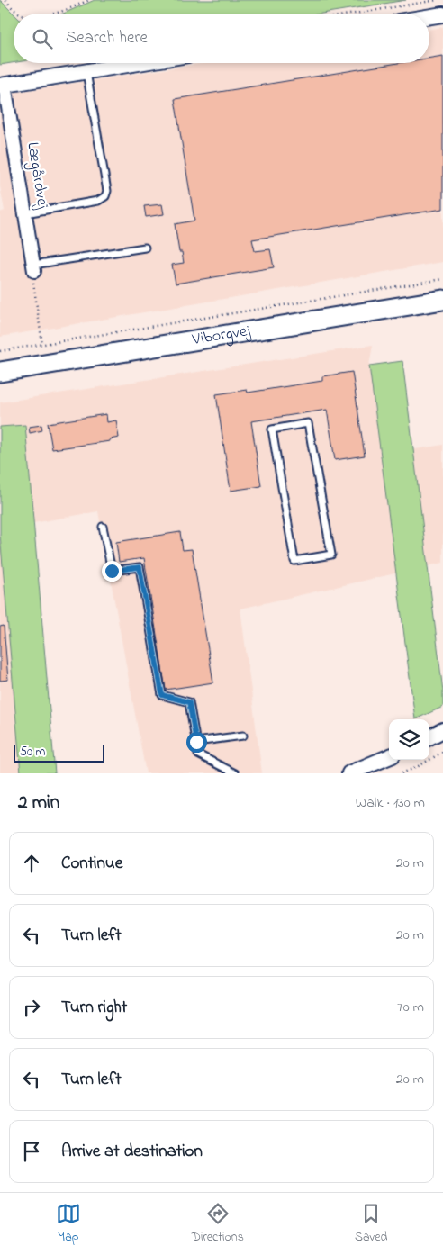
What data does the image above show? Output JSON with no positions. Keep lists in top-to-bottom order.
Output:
{
  "streets": {
    "main road": ["Viborgvej"],
    "street": ["Lægårdvej"]
  },
  "scale_bar": "50 m",
  "page": {
    "search": "Search here",
    "scale": "50 m",
    "heading": ["2 min", "Walk · 130 m"],
    "list": [
      ["Continue", "20 m"],
      ["Turn left", "20 m"],
      ["Turn right", "70 m"],
      ["Turn left", "20 m"],
      "Arrive at destination"
    ],
    "nav": ["Map", "Directions", "Saved"]
  }
}
